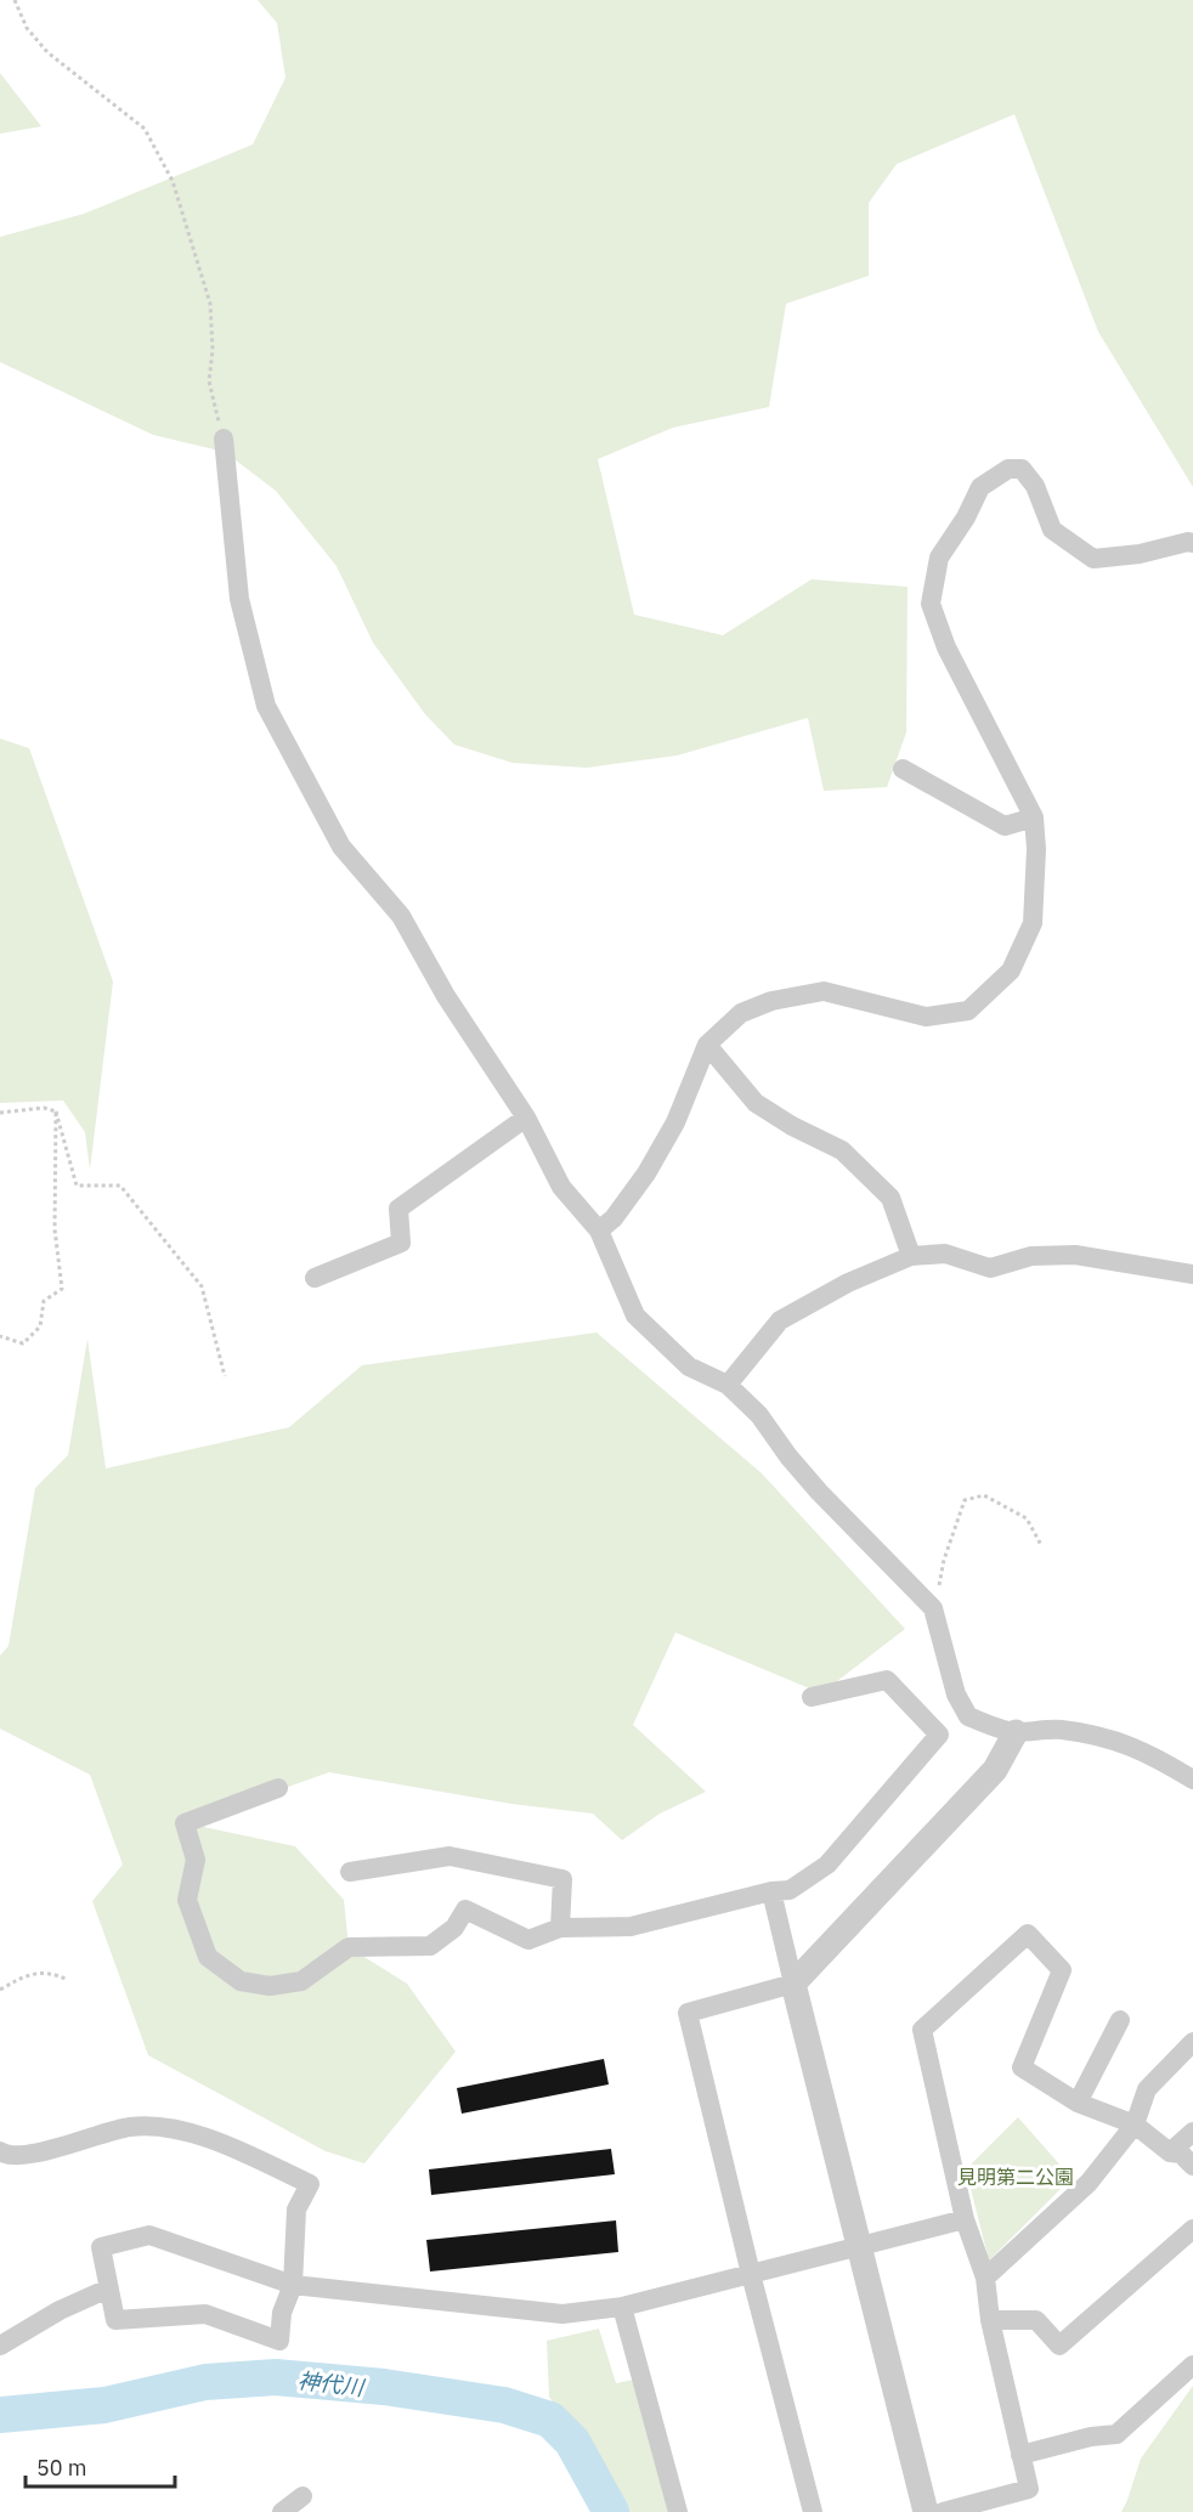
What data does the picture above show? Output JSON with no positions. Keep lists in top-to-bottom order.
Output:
{
  "water": ["神代川"],
  "parks": ["見明第二公園"],
  "scale_bar": "50 m"
}
